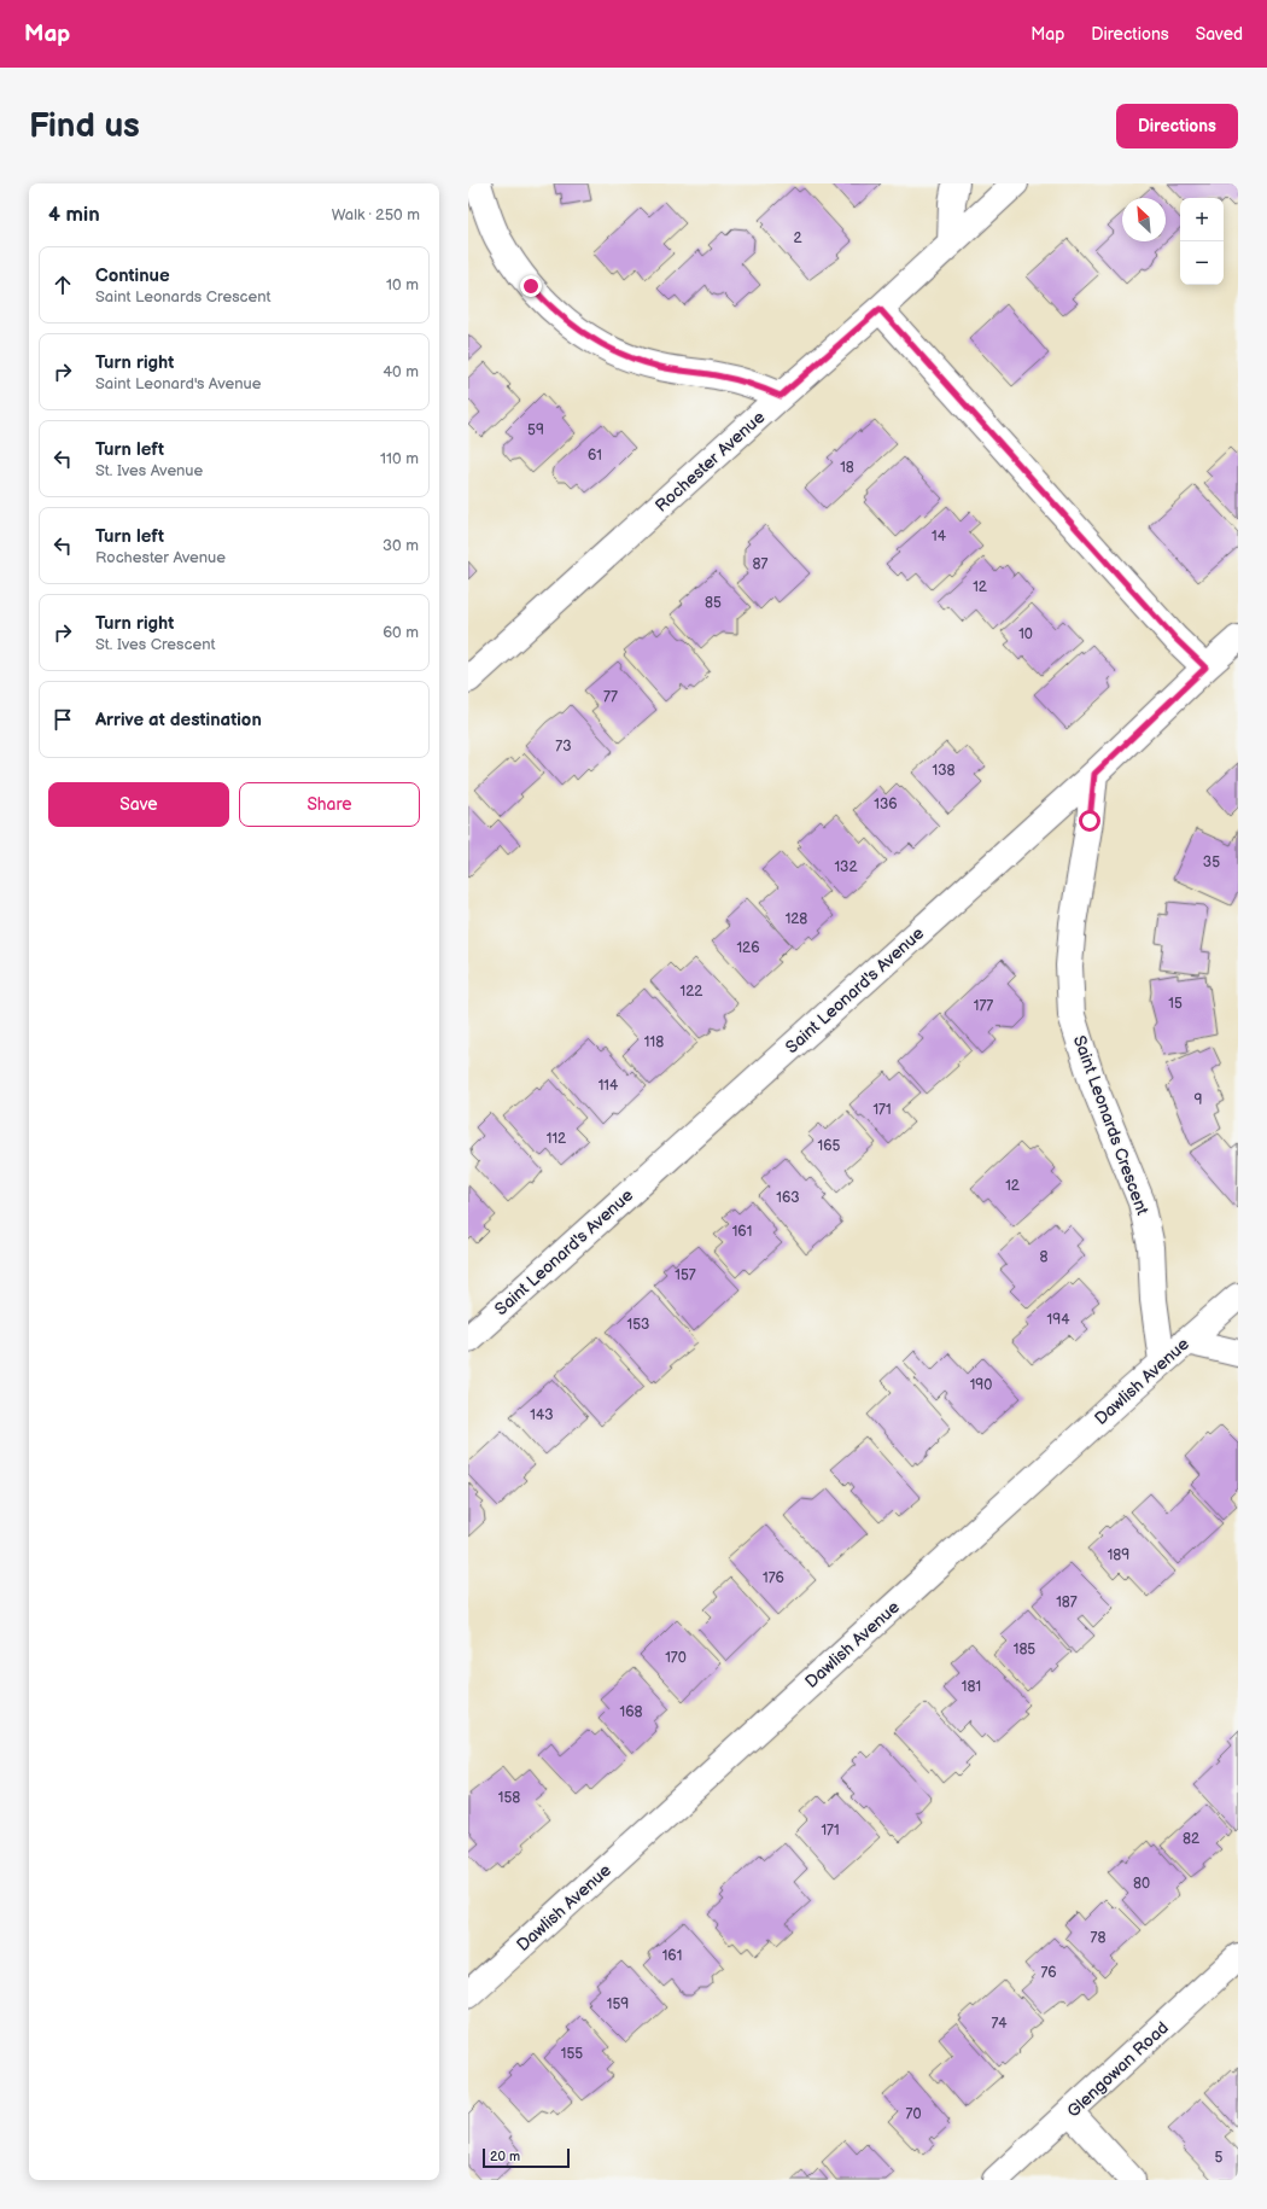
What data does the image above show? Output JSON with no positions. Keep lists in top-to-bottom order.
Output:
{
  "streets": {
    "street": [
      "Rochester Avenue",
      "Saint Leonard's Avenue",
      "Saint Leonards Crescent",
      "Dawlish Avenue",
      "Glengowan Road"
    ]
  },
  "crossings": [
    ["Saint Leonard's Avenue", "Saint Leonards Crescent"],
    ["Saint Leonards Crescent", "Dawlish Avenue"]
  ],
  "house_numbers": [
    "2",
    "59",
    "61",
    "18",
    "14",
    "87",
    "12",
    "85",
    "10",
    "77",
    "73",
    "138",
    "136",
    "35",
    "132",
    "128",
    "126",
    "122",
    "15",
    "177",
    "118",
    "114",
    "9",
    "171",
    "112",
    "165",
    "12",
    "163",
    "161",
    "8",
    "157",
    "194",
    "153",
    "190",
    "143",
    "189",
    "176",
    "187",
    "185",
    "170",
    "181",
    "168",
    "158",
    "171",
    "82",
    "80",
    "78",
    "161",
    "76",
    "159",
    "74",
    "155",
    "70",
    "5"
  ],
  "scale_bar": "20 m",
  "north": "top left",
  "page": {
    "header": "Map",
    "nav": ["Map", "Directions", "Saved"],
    "buttons": [
      "Directions",
      ["Save", "Share"]
    ],
    "title": "Find us",
    "heading": ["4 min", "Walk · 250 m"],
    "map_buttons": ["+", "−"],
    "list": [
      ["Continue", "Saint Leonards Crescent", "10 m"],
      ["Turn right", "Saint Leonard's Avenue", "40 m"],
      ["Turn left", "St. Ives Avenue", "110 m"],
      ["Turn left", "Rochester Avenue", "30 m"],
      ["Turn right", "St. Ives Crescent", "60 m"],
      "Arrive at destination"
    ],
    "scale": "20 m"
  }
}
